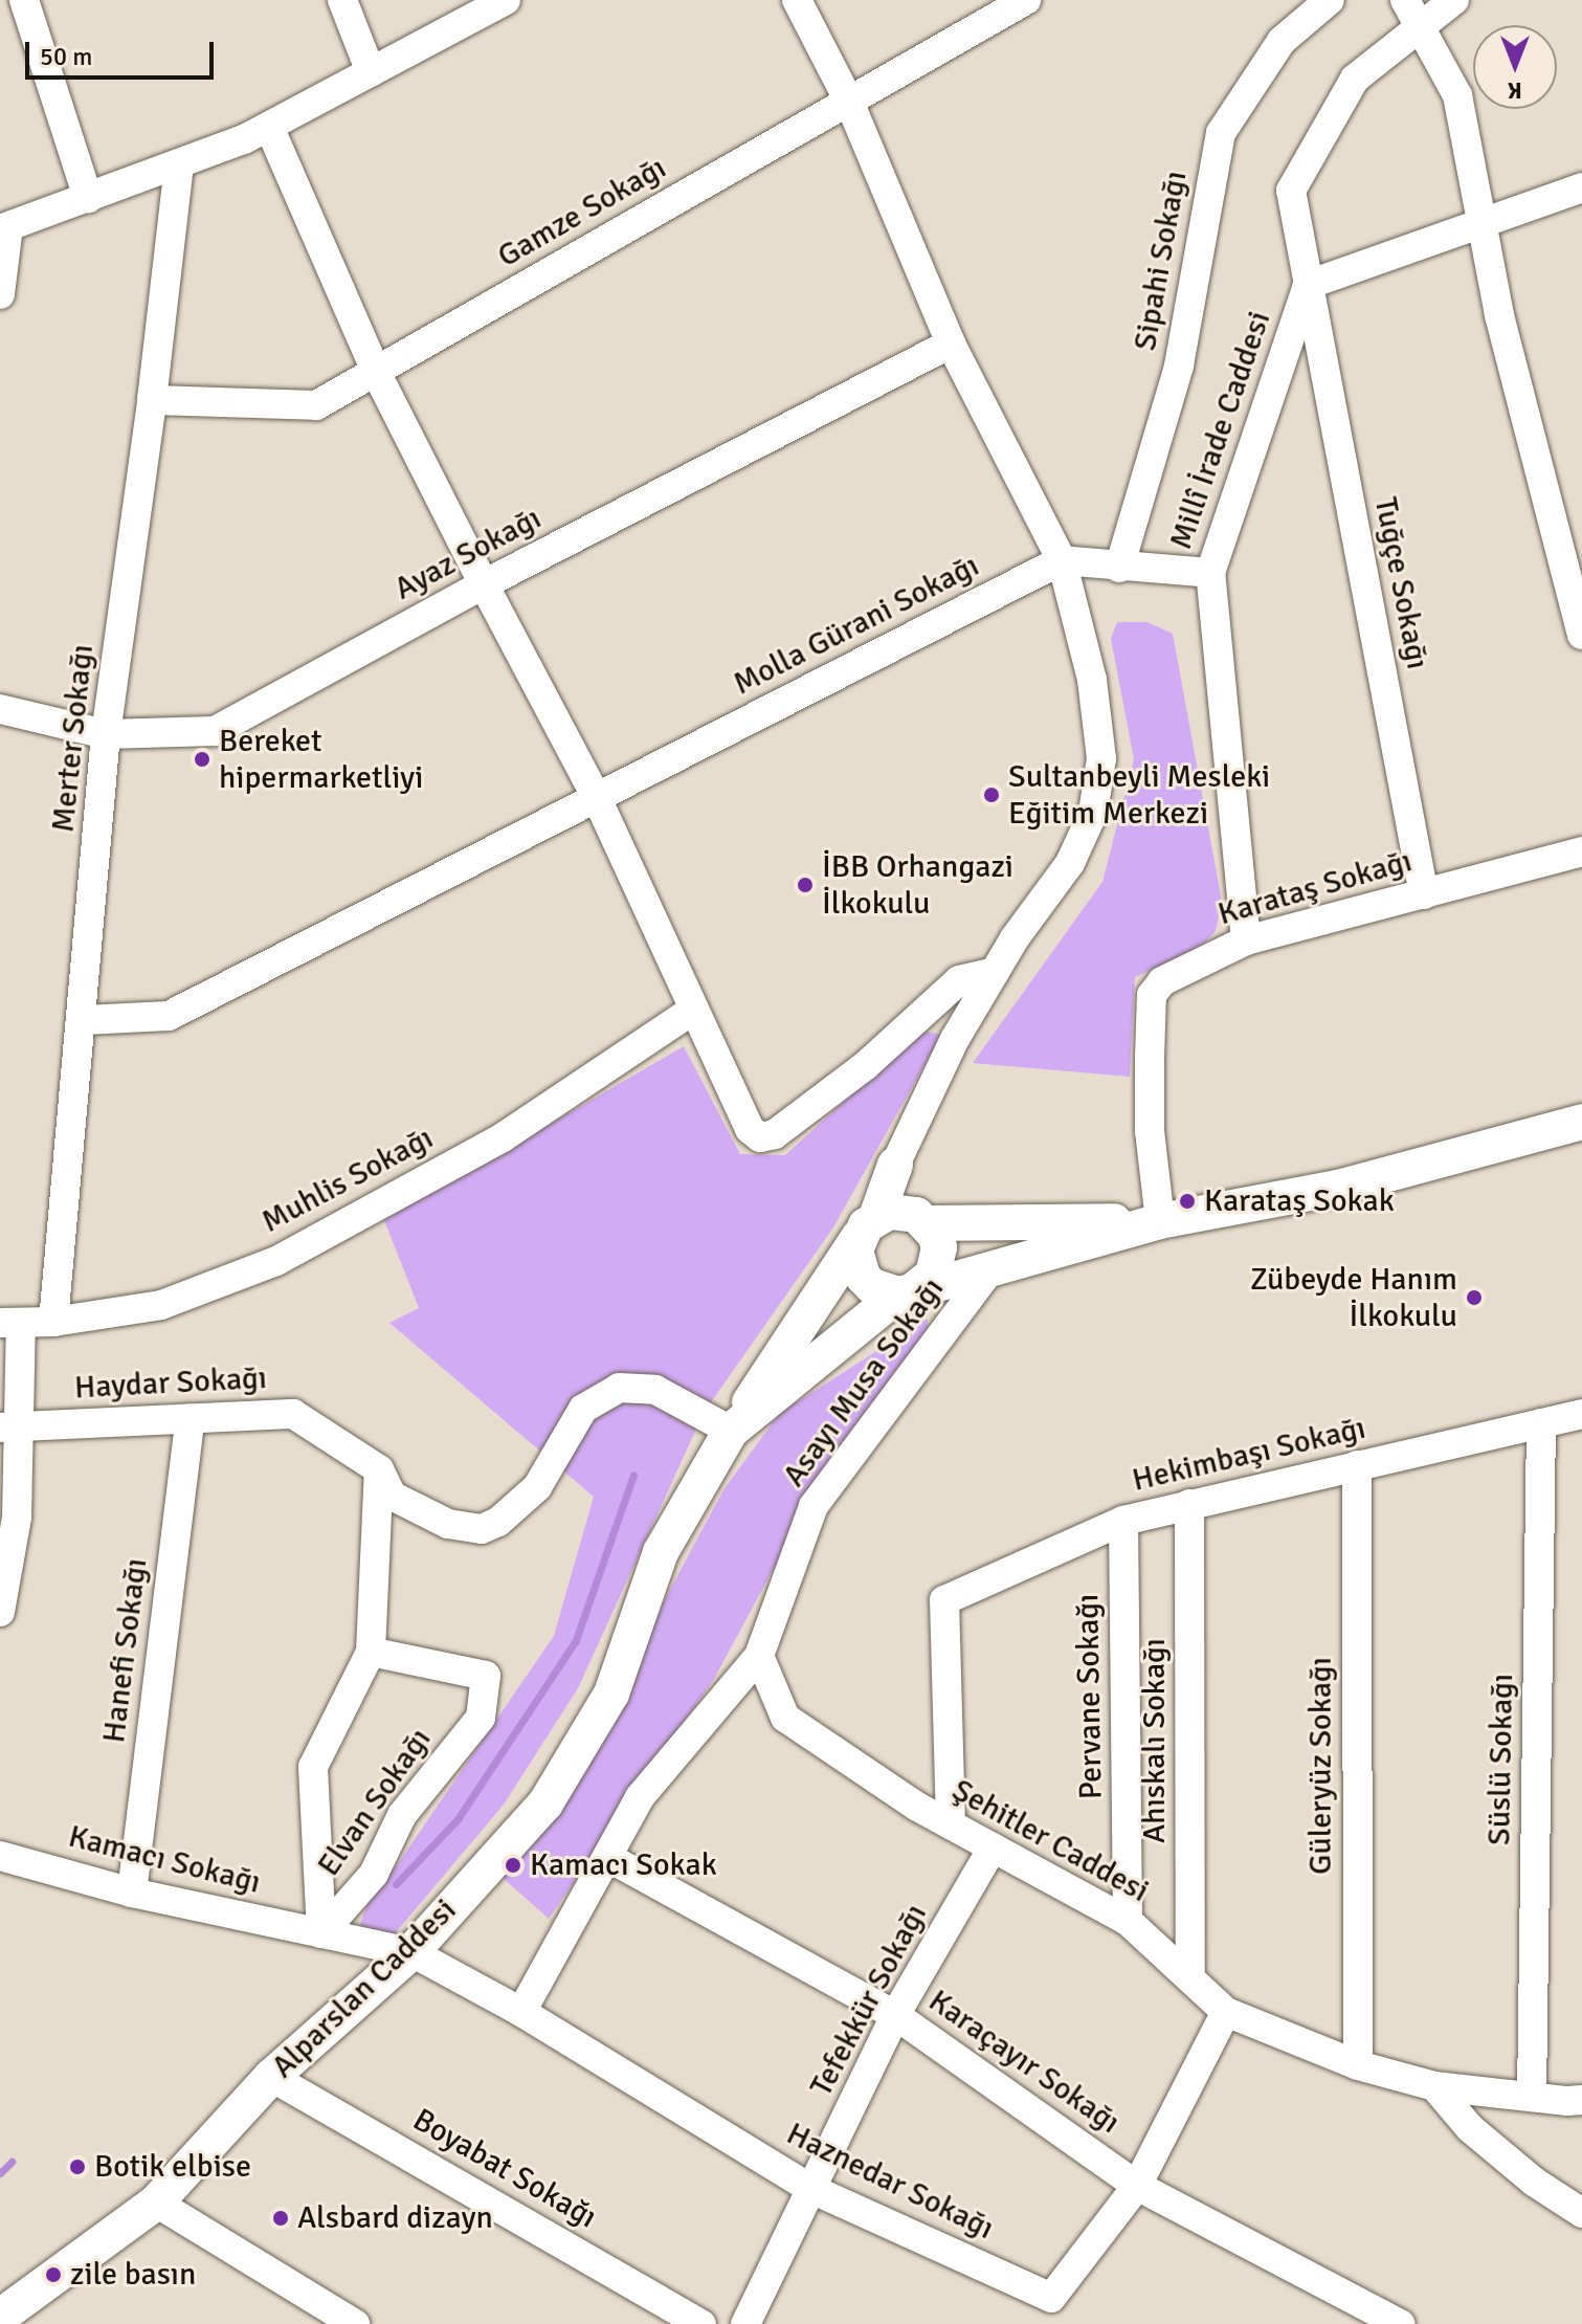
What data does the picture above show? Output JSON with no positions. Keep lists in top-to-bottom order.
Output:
{
  "streets": {
    "street": [
      "Gamze Sokağı",
      "Sipahi Sokağı",
      "Millî İrade Caddesi",
      "Ayaz Sokağı",
      "Tuğçe Sokağı",
      "Molla Gürani Sokağı",
      "Merter Sokağı",
      "Karataş Sokağı",
      "Muhlis Sokağı",
      "Asayı Musa Sokağı",
      "Haydar Sokağı",
      "Hekimbaşı Sokağı",
      "Hanefi Sokağı",
      "Pervane Sokağı",
      "Ahıskalı Sokağı",
      "Süslü Sokağı",
      "Güleryüz Sokağı",
      "Elvan Sokağı",
      "Şehitler Caddesi",
      "Kamacı Sokağı",
      "Alparslan Caddesi",
      "Tefekkür Sokağı",
      "Karaçayır Sokağı",
      "Boyabat Sokağı",
      "Haznedar Sokağı"
    ]
  },
  "crossings": [
    ["Gamze Sokağı", "Merter Sokağı"],
    ["Millî İrade Caddesi", "Tuğçe Sokağı"],
    ["Millî İrade Caddesi", "Karataş Sokağı"],
    ["Ayaz Sokağı", "Merter Sokağı"],
    ["Tuğçe Sokağı", "Karataş Sokağı"],
    ["Molla Gürani Sokağı", "Merter Sokağı"],
    ["Merter Sokağı", "Muhlis Sokağı"],
    ["Asayı Musa Sokağı", "Şehitler Caddesi"],
    ["Asayı Musa Sokağı", "Karaçayır Sokağı"],
    ["Asayı Musa Sokağı", "Haznedar Sokağı"],
    ["Haydar Sokağı", "Hanefi Sokağı"],
    ["Haydar Sokağı", "Alparslan Caddesi"],
    ["Hekimbaşı Sokağı", "Pervane Sokağı"],
    ["Hekimbaşı Sokağı", "Ahıskalı Sokağı"],
    ["Hekimbaşı Sokağı", "Süslü Sokağı"],
    ["Hekimbaşı Sokağı", "Güleryüz Sokağı"],
    ["Hekimbaşı Sokağı", "Şehitler Caddesi"],
    ["Hanefi Sokağı", "Kamacı Sokağı"],
    ["Pervane Sokağı", "Şehitler Caddesi"],
    ["Ahıskalı Sokağı", "Şehitler Caddesi"],
    ["Süslü Sokağı", "Şehitler Caddesi"],
    ["Güleryüz Sokağı", "Şehitler Caddesi"],
    ["Elvan Sokağı", "Kamacı Sokağı"],
    ["Şehitler Caddesi", "Tefekkür Sokağı"],
    ["Şehitler Caddesi", "Haznedar Sokağı"],
    ["Kamacı Sokağı", "Alparslan Caddesi"],
    ["Kamacı Sokağı", "Haznedar Sokağı"],
    ["Alparslan Caddesi", "Boyabat Sokağı"],
    ["Alparslan Caddesi", "Haznedar Sokağı"],
    ["Tefekkür Sokağı", "Karaçayır Sokağı"],
    ["Tefekkür Sokağı", "Haznedar Sokağı"],
    ["Karaçayır Sokağı", "Haznedar Sokağı"]
  ],
  "places": [
    "Bereket hipermarketliyi",
    "Sultanbeyli Mesleki Eğitim Merkezi",
    "İBB Orhangazi İlkokulu",
    "Karataş Sokak",
    "Zübeyde Hanım İlkokulu",
    "Kamacı Sokak",
    "Botik elbise",
    "Alsbard dizayn",
    "zile basın"
  ],
  "scale_bar": "50 m",
  "north": "bottom"
}
